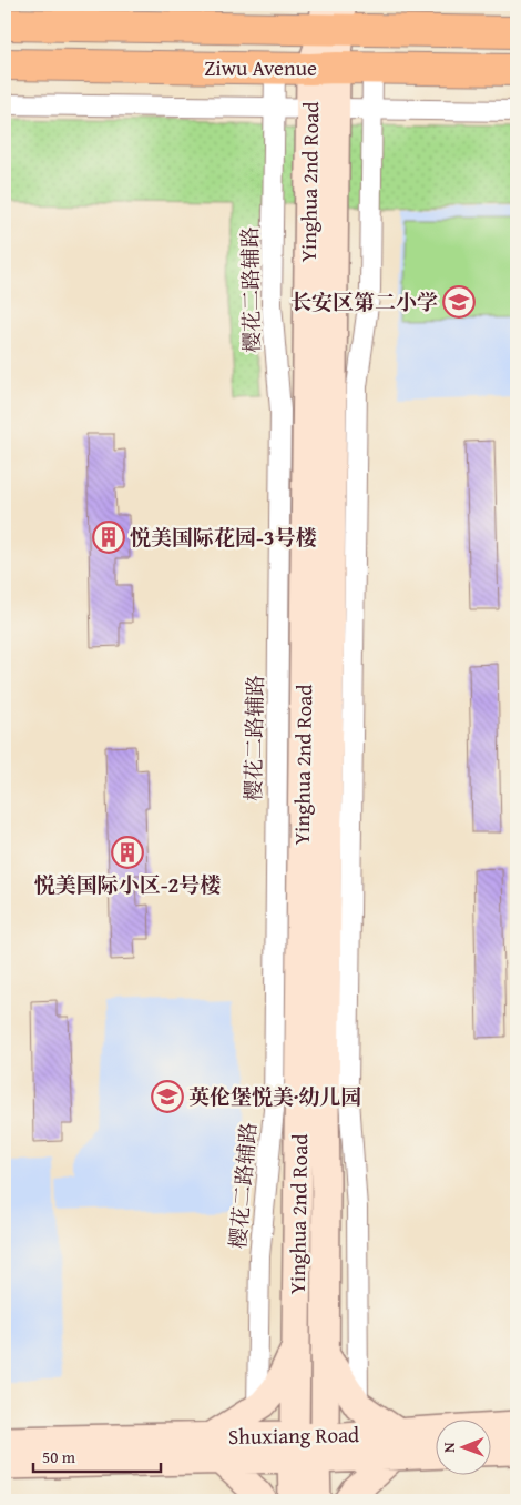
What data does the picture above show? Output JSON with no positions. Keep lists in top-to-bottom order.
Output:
{
  "streets": {
    "main road": ["Ziwu Avenue", "Yinghua 2nd Road", "Shuxiang Road"],
    "street": ["樱花二路辅路"]
  },
  "crossings": [
    ["Ziwu Avenue", "Yinghua 2nd Road"],
    ["Ziwu Avenue", "樱花二路辅路"],
    ["Yinghua 2nd Road", "Shuxiang Road"]
  ],
  "places": {
    "school or university": ["长安区第二小学", "英伦堡悦美·幼儿园"],
    "building": ["悦美国际花园-3号楼", "悦美国际小区-2号楼"]
  },
  "scale_bar": "50 m",
  "north": "left"
}
